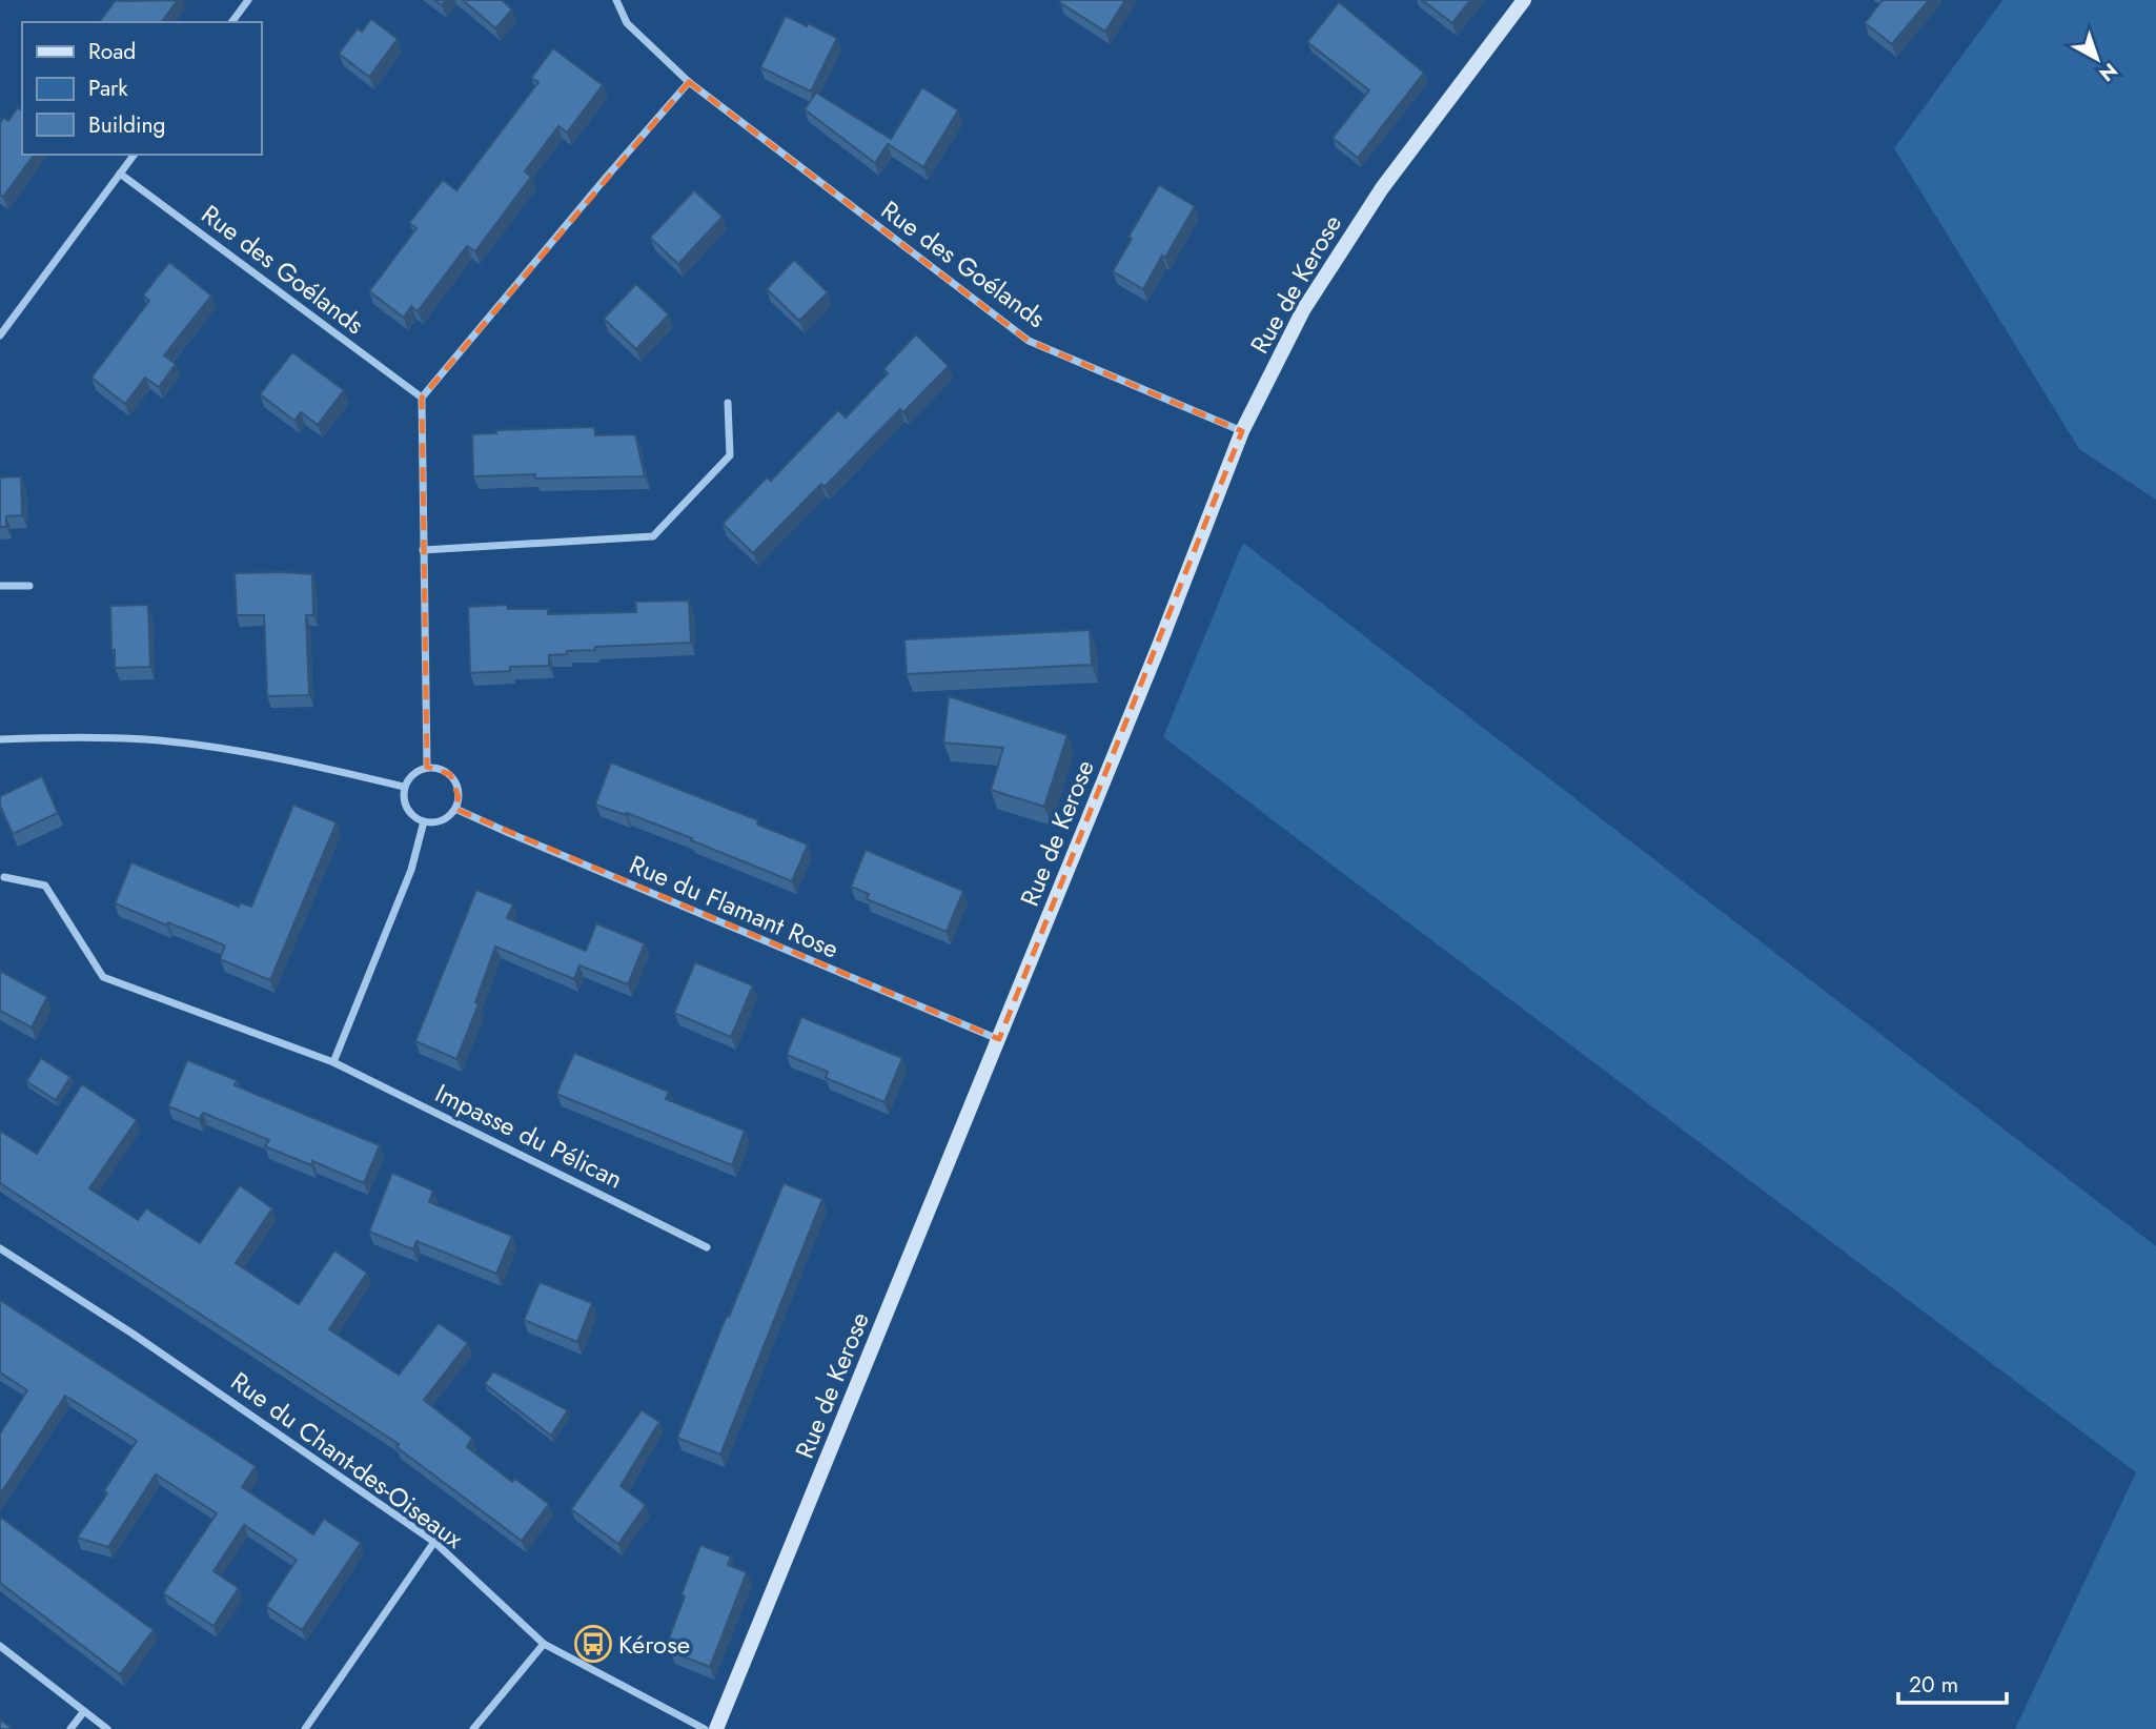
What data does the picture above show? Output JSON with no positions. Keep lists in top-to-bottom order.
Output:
{
  "streets": {
    "main road": ["Rue de Kerose"],
    "street": [
      "Rue des Goélands",
      "Rue du Flamant Rose",
      "Impasse du Pélican",
      "Rue du Chant-des-Oiseaux"
    ]
  },
  "crossings": [
    ["Rue des Goélands", "Rue de Kerose"],
    ["Rue de Kerose", "Rue du Flamant Rose"]
  ],
  "places": {
    "bus stop": ["Kérose"]
  },
  "legend": ["Road", "Park", "Building"],
  "scale_bar": "20 m",
  "north": "bottom right"
}
